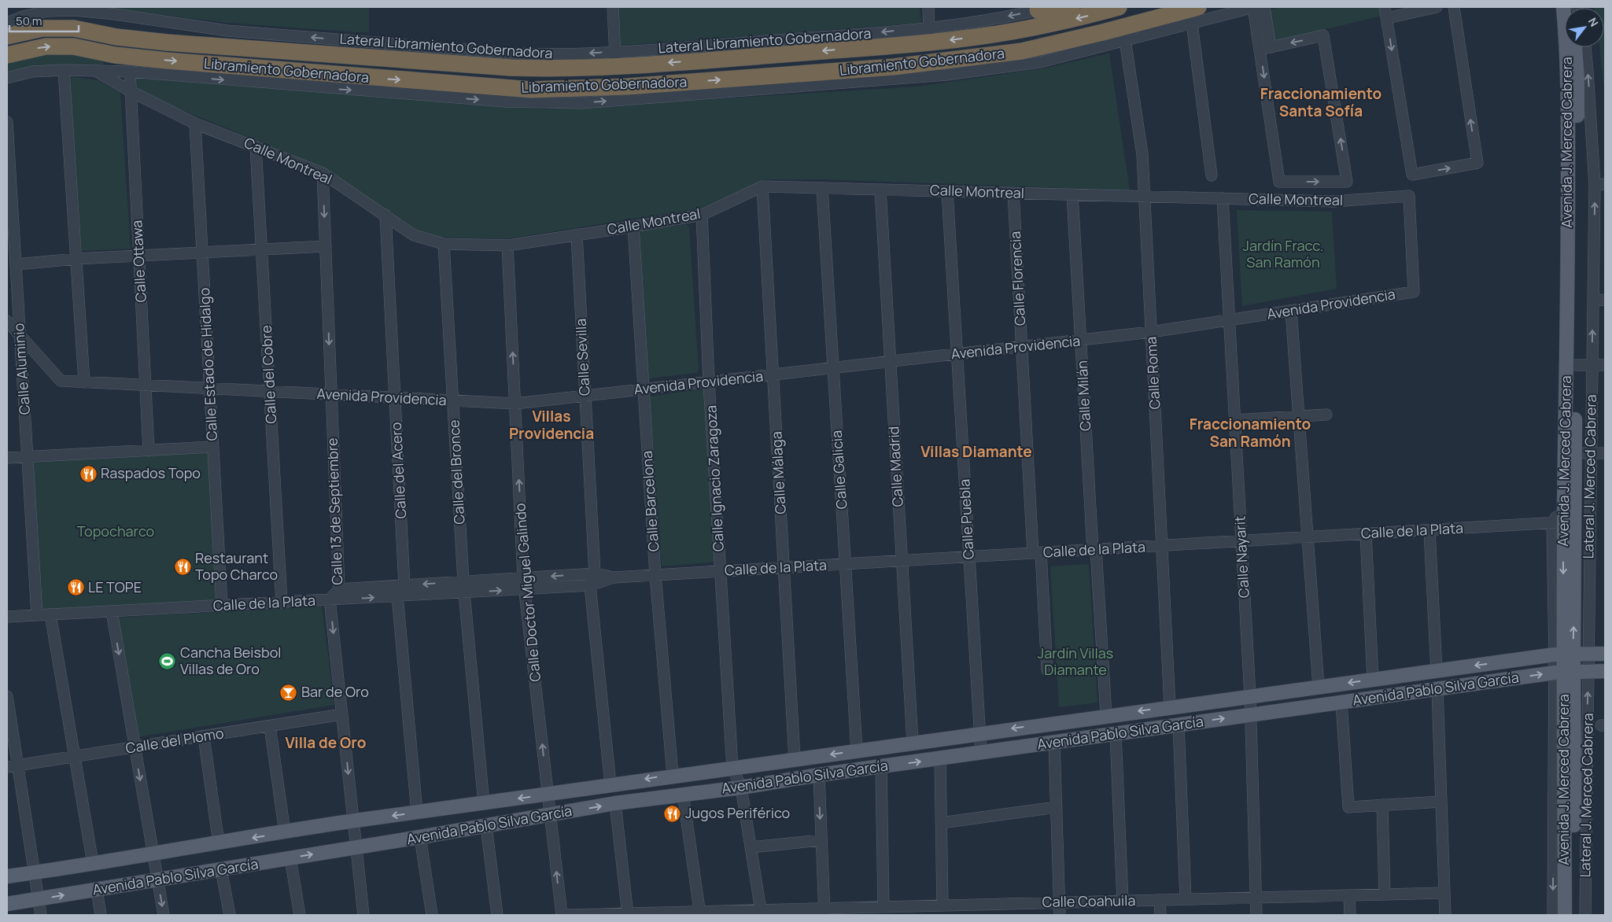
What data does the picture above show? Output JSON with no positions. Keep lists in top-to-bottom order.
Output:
{
  "streets": {
    "highway": ["Libramiento Gobernadora"],
    "main road": ["Avenida J. Merced Cabrera", "Avenida Pablo Silva García"],
    "street": [
      "Lateral Libramiento Gobernadora",
      "Calle Montreal",
      "Calle Ottawa",
      "Calle Florencia",
      "Avenida Providencia",
      "Calle Sevilla",
      "Calle Estado de Hidalgo",
      "Calle Aluminio",
      "Calle Roma",
      "Calle del Cobre",
      "Calle Milán",
      "Calle Madrid",
      "Calle Galicia",
      "Calle del Acero",
      "Calle del Bronce",
      "Calle Málaga",
      "Lateral J. Merced Cabrera",
      "Calle Ignacio Zaragoza",
      "Calle Barcelona",
      "Calle 13 de Septiembre",
      "Calle Puebla",
      "Calle de la Plata",
      "Calle Nayarit",
      "Calle Doctor Miguel Galindo",
      "Calle del Plomo",
      "Calle Coahuila"
    ]
  },
  "crossings": [
    ["Lateral Libramiento Gobernadora", "Libramiento Gobernadora"],
    ["Avenida J. Merced Cabrera", "Calle de la Plata"],
    ["Avenida J. Merced Cabrera", "Avenida Pablo Silva García"],
    ["Calle Montreal", "Calle Ottawa"],
    ["Calle Montreal", "Calle Florencia"],
    ["Calle Montreal", "Avenida Providencia"],
    ["Calle Montreal", "Calle Sevilla"],
    ["Calle Montreal", "Calle Estado de Hidalgo"],
    ["Calle Montreal", "Calle Roma"],
    ["Calle Montreal", "Calle del Cobre"],
    ["Calle Montreal", "Calle Milán"],
    ["Calle Montreal", "Calle Madrid"],
    ["Calle Montreal", "Calle Galicia"],
    ["Calle Montreal", "Calle del Acero"],
    ["Calle Montreal", "Calle del Bronce"],
    ["Calle Montreal", "Calle Málaga"],
    ["Calle Montreal", "Calle Ignacio Zaragoza"],
    ["Calle Montreal", "Calle Barcelona"],
    ["Calle Montreal", "Calle 13 de Septiembre"],
    ["Calle Montreal", "Calle Puebla"],
    ["Calle Montreal", "Calle Nayarit"],
    ["Calle Montreal", "Calle Doctor Miguel Galindo"],
    ["Calle Ottawa", "Avenida Providencia"],
    ["Calle Florencia", "Avenida Providencia"],
    ["Calle Florencia", "Calle de la Plata"],
    ["Avenida Providencia", "Calle Sevilla"],
    ["Avenida Providencia", "Calle Estado de Hidalgo"],
    ["Avenida Providencia", "Calle Aluminio"],
    ["Avenida Providencia", "Calle Roma"],
    ["Avenida Providencia", "Calle del Cobre"],
    ["Avenida Providencia", "Calle Milán"],
    ["Avenida Providencia", "Calle Madrid"],
    ["Avenida Providencia", "Calle Galicia"],
    ["Avenida Providencia", "Calle del Acero"],
    ["Avenida Providencia", "Calle del Bronce"],
    ["Avenida Providencia", "Calle Málaga"],
    ["Avenida Providencia", "Calle Ignacio Zaragoza"],
    ["Avenida Providencia", "Calle Barcelona"],
    ["Avenida Providencia", "Calle 13 de Septiembre"],
    ["Avenida Providencia", "Calle Puebla"],
    ["Avenida Providencia", "Calle Nayarit"],
    ["Avenida Providencia", "Calle Doctor Miguel Galindo"],
    ["Calle Sevilla", "Calle de la Plata"],
    ["Calle Estado de Hidalgo", "Calle de la Plata"],
    ["Calle Aluminio", "Calle de la Plata"],
    ["Calle Roma", "Calle de la Plata"],
    ["Calle Roma", "Avenida Pablo Silva García"],
    ["Calle del Cobre", "Calle de la Plata"],
    ["Calle Milán", "Calle de la Plata"],
    ["Calle Milán", "Avenida Pablo Silva García"],
    ["Calle Madrid", "Calle de la Plata"],
    ["Calle Madrid", "Avenida Pablo Silva García"],
    ["Calle Galicia", "Calle de la Plata"],
    ["Calle Galicia", "Avenida Pablo Silva García"],
    ["Calle del Acero", "Calle de la Plata"],
    ["Calle del Bronce", "Calle de la Plata"],
    ["Calle del Bronce", "Avenida Pablo Silva García"],
    ["Calle Málaga", "Calle de la Plata"],
    ["Calle Málaga", "Avenida Pablo Silva García"],
    ["Lateral J. Merced Cabrera", "Avenida Pablo Silva García"],
    ["Calle Ignacio Zaragoza", "Calle de la Plata"],
    ["Calle Ignacio Zaragoza", "Avenida Pablo Silva García"],
    ["Calle Ignacio Zaragoza", "Calle Coahuila"],
    ["Calle Barcelona", "Calle de la Plata"],
    ["Calle Barcelona", "Avenida Pablo Silva García"],
    ["Calle 13 de Septiembre", "Calle de la Plata"],
    ["Calle 13 de Septiembre", "Avenida Pablo Silva García"],
    ["Calle 13 de Septiembre", "Calle del Plomo"],
    ["Calle Puebla", "Calle de la Plata"],
    ["Calle Puebla", "Avenida Pablo Silva García"],
    ["Calle de la Plata", "Calle Nayarit"],
    ["Calle de la Plata", "Calle Doctor Miguel Galindo"],
    ["Calle Nayarit", "Avenida Pablo Silva García"],
    ["Calle Nayarit", "Calle Coahuila"],
    ["Calle Doctor Miguel Galindo", "Avenida Pablo Silva García"]
  ],
  "districts": [
    "Fraccionamiento Santa Sofía",
    "Villas Providencia",
    "Fraccionamiento San Ramón",
    "Villas Diamante",
    "Villa de Oro"
  ],
  "parks": ["Jardín Fracc. San Ramón", "Topocharco", "Jardín Villas Diamante"],
  "places": {
    "restaurant": [
      "Raspados Topo",
      "Restaurant Topo Charco",
      "LE TOPE",
      "Jugos Periférico"
    ],
    "sports": ["Cancha Beisbol Villas de Oro"],
    "bar": ["Bar de Oro"]
  },
  "scale_bar": "50 m",
  "north": "top right"
}
